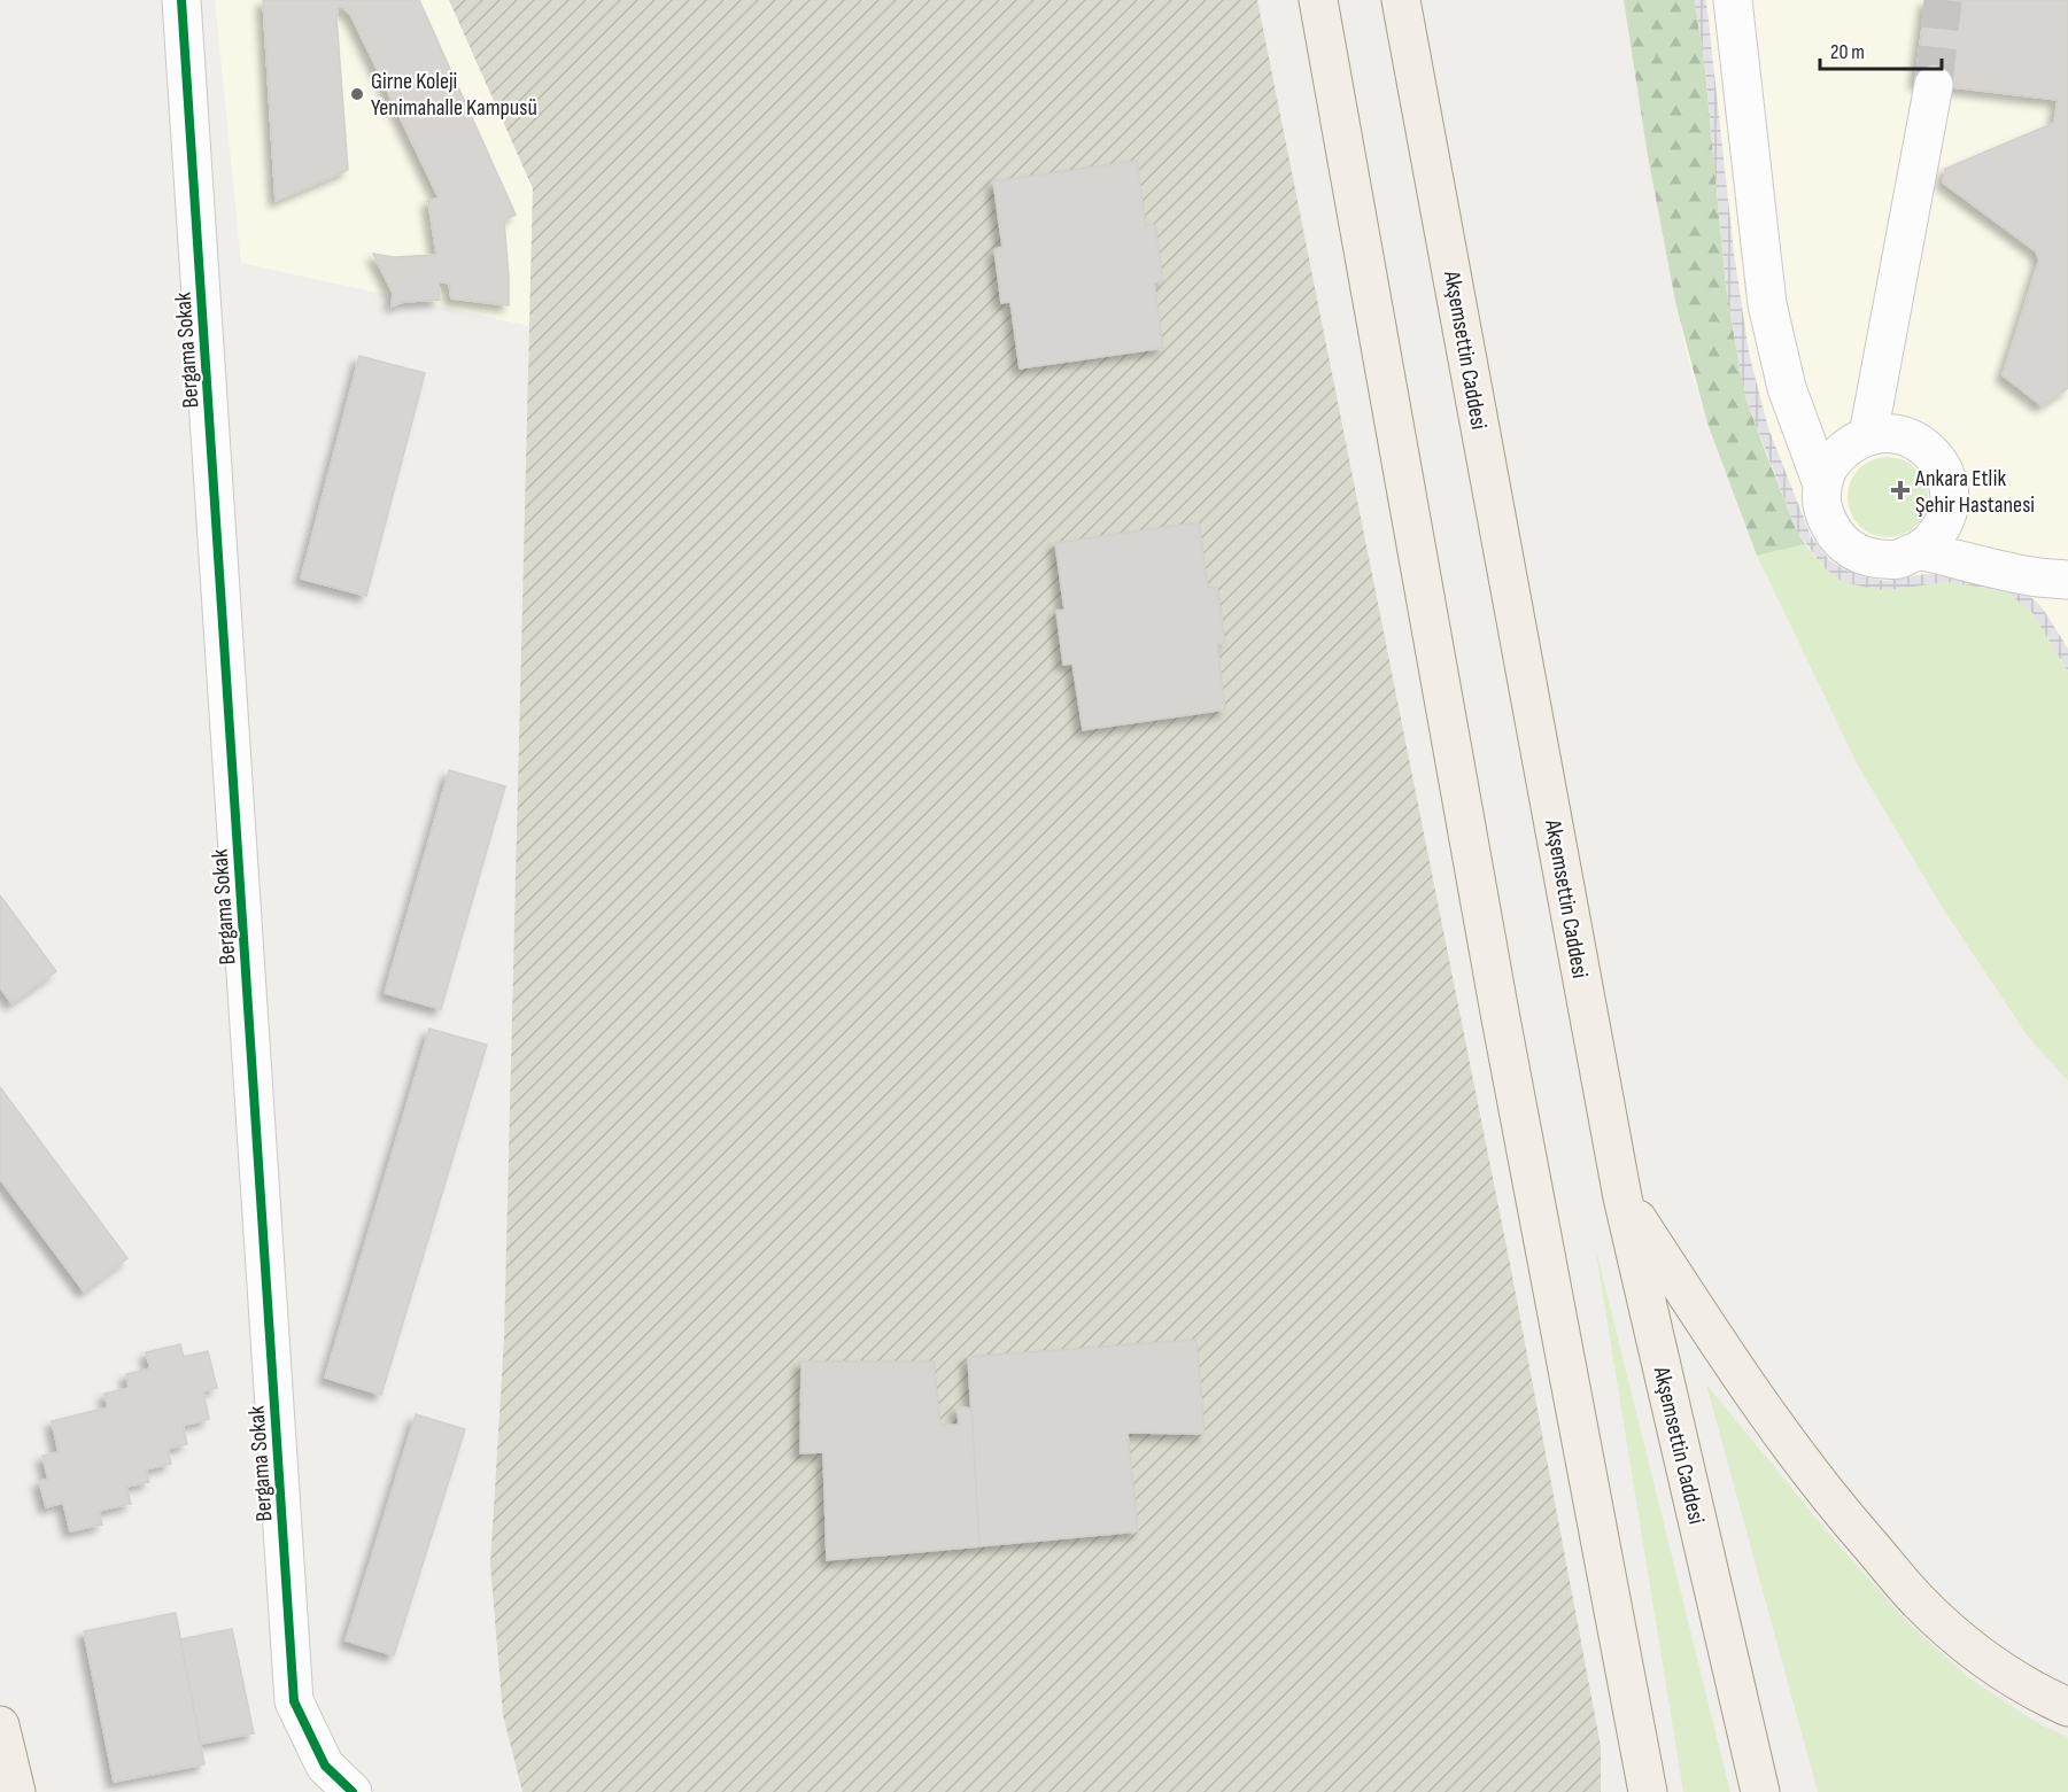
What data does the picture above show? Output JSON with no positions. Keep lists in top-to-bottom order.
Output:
{
  "streets": {
    "main road": ["Akşemsettin Caddesi"],
    "street": ["Bergama Sokak"]
  },
  "places": {
    "other": ["Girne Koleji Yenimahalle Kampusü"],
    "health": ["Ankara Etlik Şehir Hastanesi"]
  },
  "scale_bar": "20 m"
}
